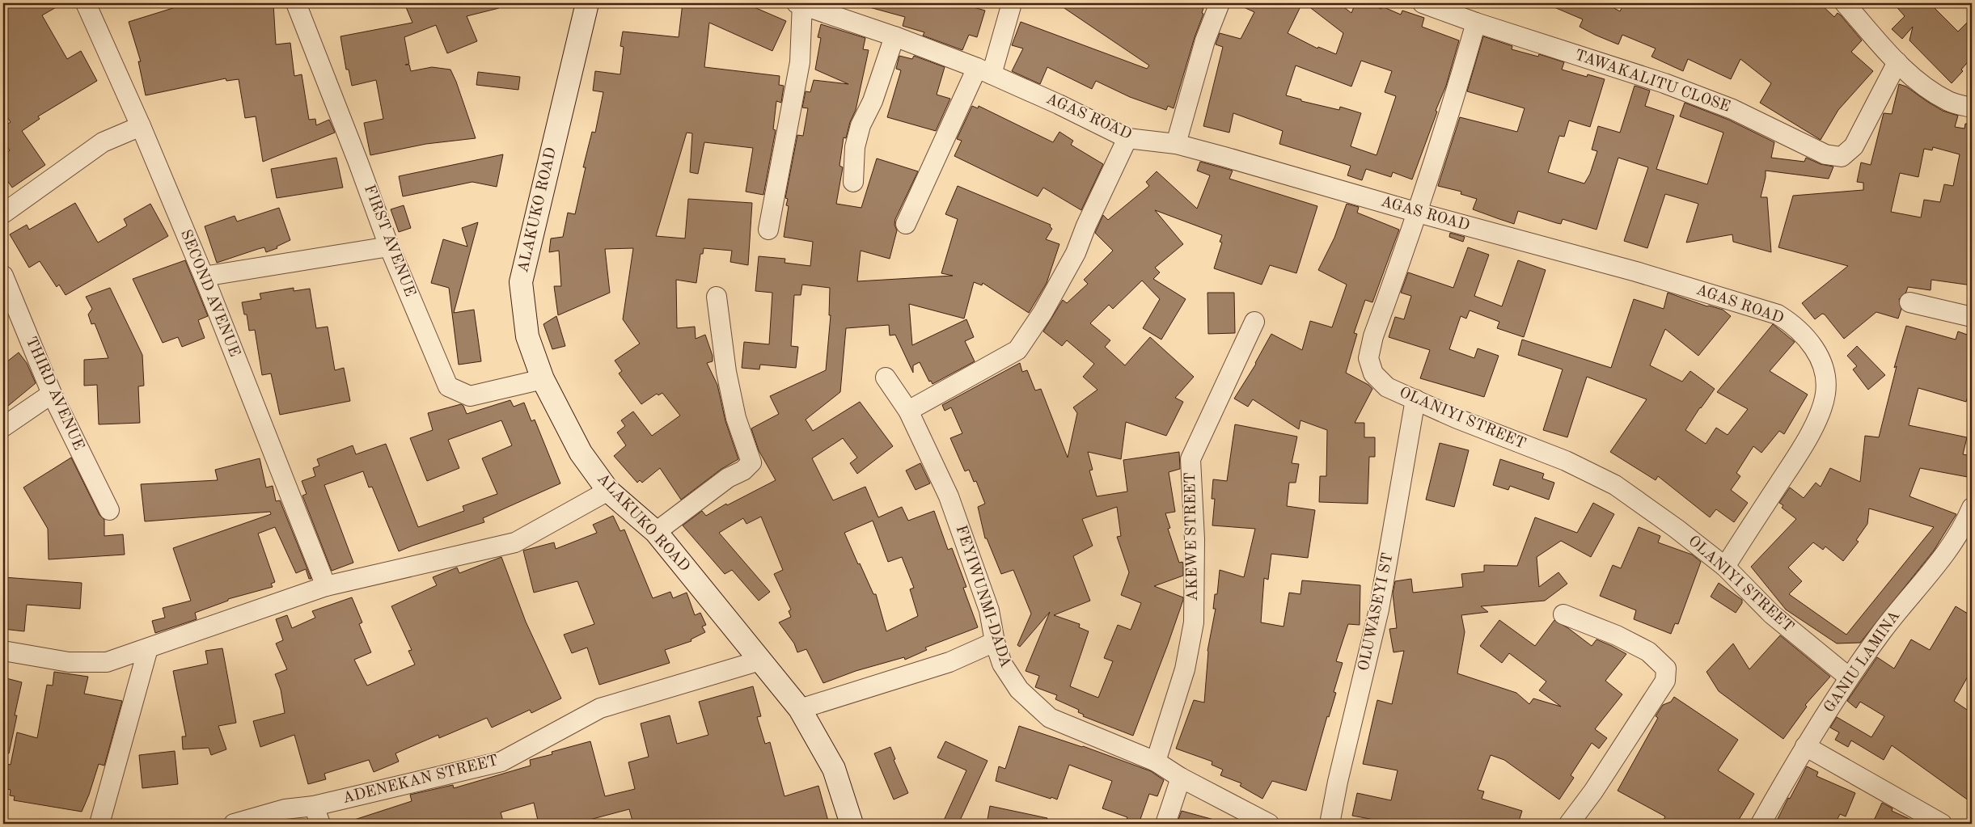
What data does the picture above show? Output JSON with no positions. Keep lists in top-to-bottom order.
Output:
{
  "streets": {
    "main road": ["ALAKUKO ROAD"],
    "street": [
      "TAWAKALITU CLOSE",
      "AGAS ROAD",
      "FIRST AVENUE",
      "SECOND AVENUE",
      "THIRD AVENUE",
      "OLANIYI STREET",
      "AKEWE STREET",
      "FEYIWUNMI-DADA",
      "OLUWASEYI ST",
      "GANIU LAMINA",
      "ADENEKAN STREET"
    ]
  },
  "crossings": [
    ["TAWAKALITU CLOSE", "OLANIYI STREET"],
    ["AGAS ROAD", "OLANIYI STREET"],
    ["ALAKUKO ROAD", "FIRST AVENUE"],
    ["ALAKUKO ROAD", "ADENEKAN STREET"],
    ["OLANIYI STREET", "OLUWASEYI ST"],
    ["OLANIYI STREET", "GANIU LAMINA"],
    ["AKEWE STREET", "FEYIWUNMI-DADA"]
  ]
}
